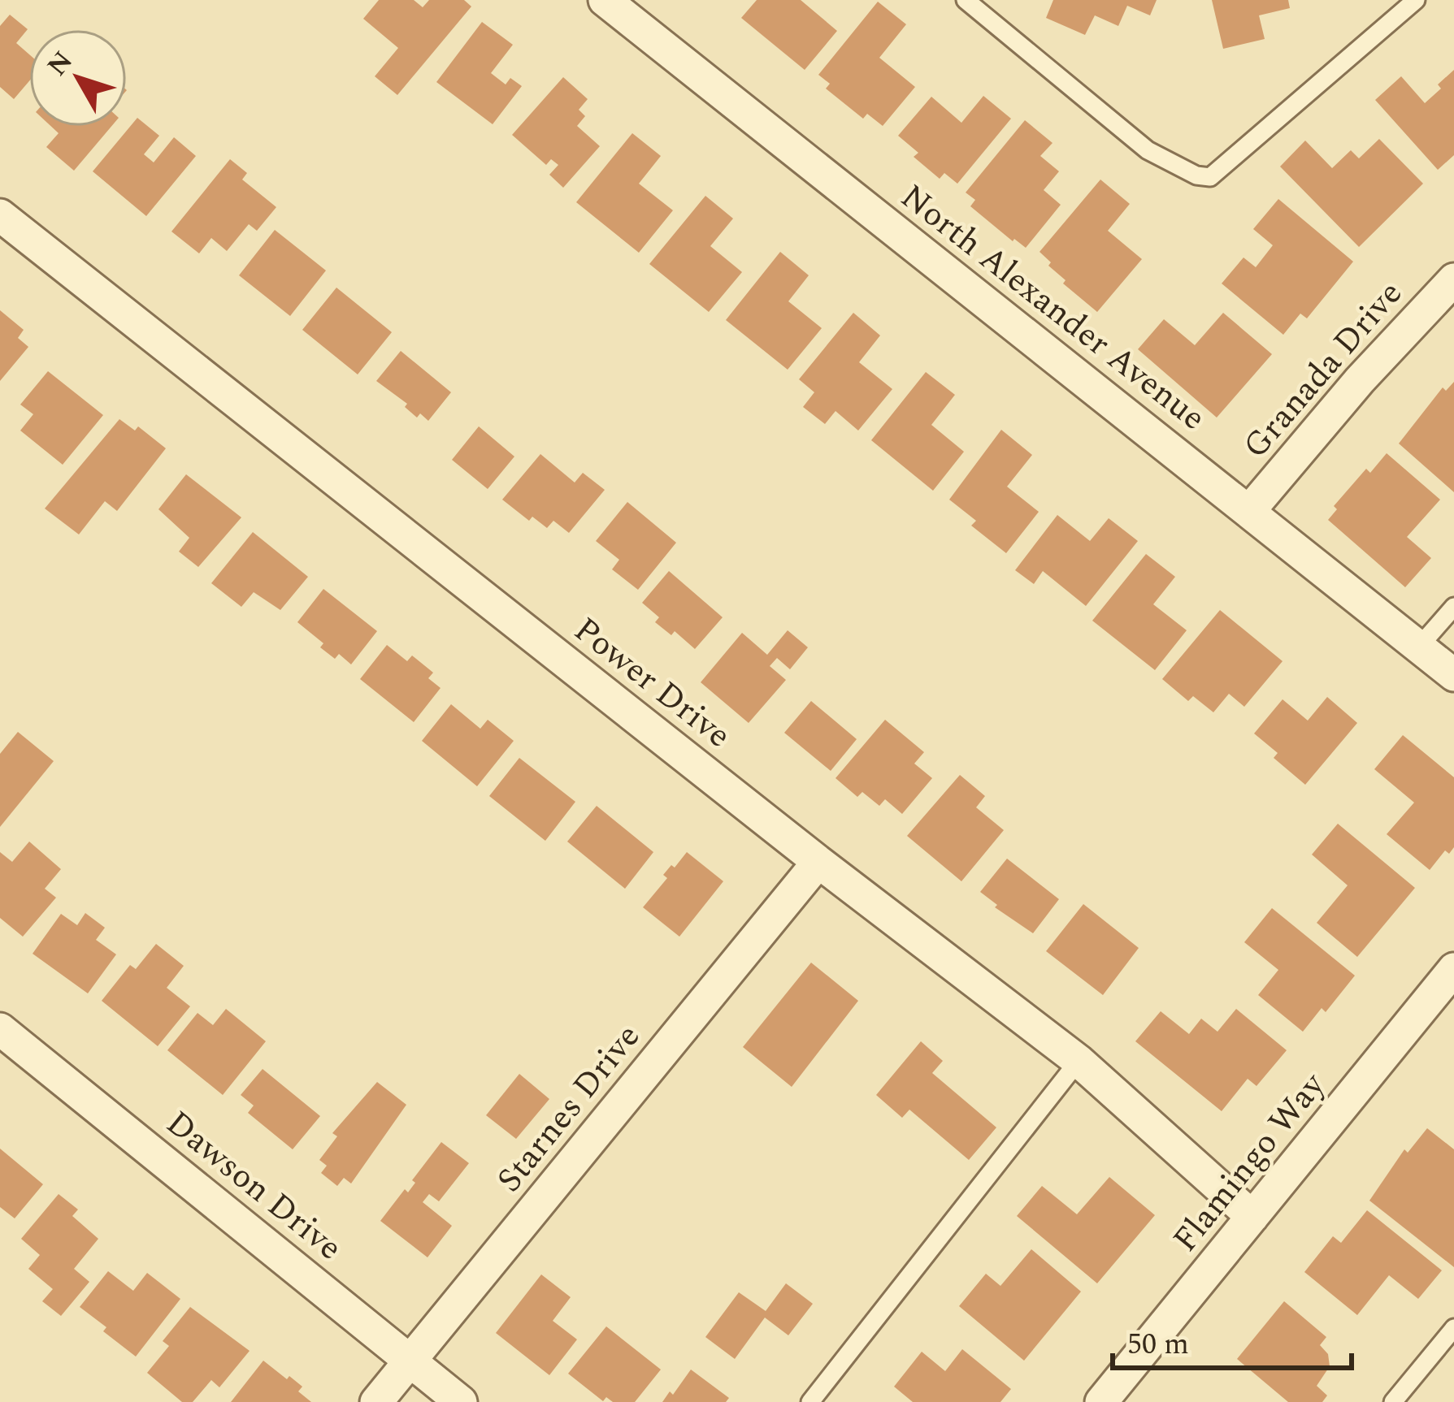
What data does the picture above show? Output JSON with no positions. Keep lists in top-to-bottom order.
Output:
{
  "streets": {
    "street": [
      "North Alexander Avenue",
      "Granada Drive",
      "Power Drive",
      "Starnes Drive",
      "Flamingo Way",
      "Dawson Drive"
    ]
  },
  "crossings": [
    ["North Alexander Avenue", "Granada Drive"],
    ["Power Drive", "Starnes Drive"],
    ["Power Drive", "Flamingo Way"],
    ["Starnes Drive", "Dawson Drive"]
  ],
  "scale_bar": "50 m",
  "north": "top left"
}
